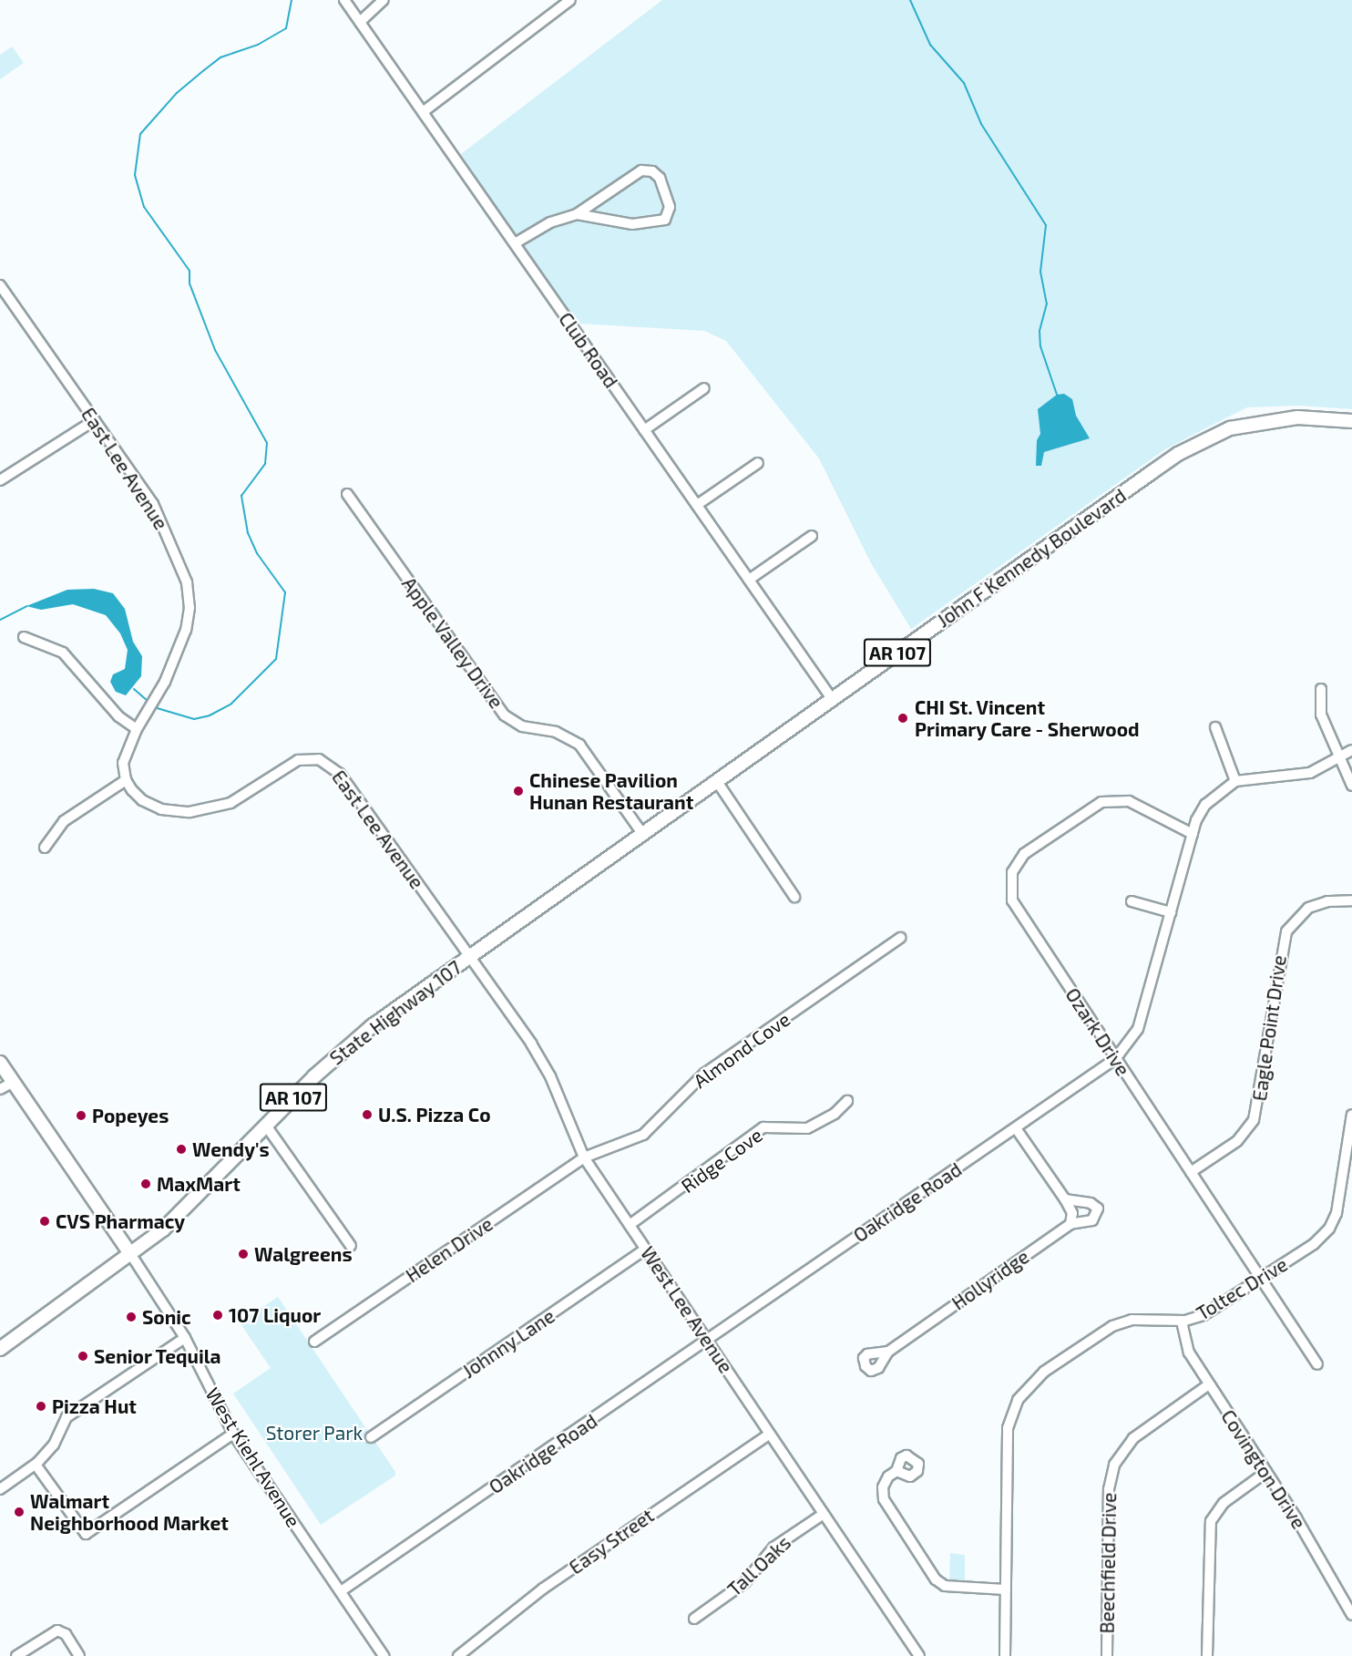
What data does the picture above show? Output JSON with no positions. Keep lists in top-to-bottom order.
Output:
{
  "streets": {
    "main road": ["John F Kennedy Boulevard", "AR 107", "State Highway 107"],
    "street": [
      "Club Road",
      "East Lee Avenue",
      "Apple Valley Drive",
      "Eagle Point Drive",
      "Ozark Drive",
      "Almond Cove",
      "Ridge Cove",
      "Oakridge Road",
      "Helen Drive",
      "Hollyridge",
      "Toltec Drive",
      "West Lee Avenue",
      "Johnny Lane",
      "West Kiehl Avenue",
      "Covington Drive",
      "Easy Street",
      "Beechfield Drive",
      "Tall Oaks"
    ]
  },
  "crossings": [
    ["Club Road", "John F Kennedy Boulevard"],
    ["East Lee Avenue", "John F Kennedy Boulevard"],
    ["East Lee Avenue", "State Highway 107"],
    ["East Lee Avenue", "West Lee Avenue"],
    ["John F Kennedy Boulevard", "Apple Valley Drive"],
    ["John F Kennedy Boulevard", "State Highway 107"],
    ["John F Kennedy Boulevard", "West Lee Avenue"],
    ["State Highway 107", "West Lee Avenue"],
    ["State Highway 107", "West Kiehl Avenue"],
    ["Eagle Point Drive", "Ozark Drive"],
    ["Ozark Drive", "Oakridge Road"],
    ["Ozark Drive", "Toltec Drive"],
    ["Almond Cove", "Helen Drive"],
    ["Almond Cove", "West Lee Avenue"],
    ["Ridge Cove", "West Lee Avenue"],
    ["Oakridge Road", "West Lee Avenue"],
    ["Oakridge Road", "West Kiehl Avenue"],
    ["Helen Drive", "West Lee Avenue"],
    ["Toltec Drive", "Covington Drive"],
    ["West Lee Avenue", "Johnny Lane"],
    ["West Lee Avenue", "Easy Street"],
    ["West Lee Avenue", "Tall Oaks"],
    ["Covington Drive", "Beechfield Drive"]
  ],
  "parks": ["Storer Park"],
  "places": [
    "CHI St. Vincent Primary Care - Sherwood",
    "Chinese Pavilion Hunan Restaurant",
    "U.S. Pizza Co",
    "Popeyes",
    "Wendy's",
    "MaxMart",
    "CVS Pharmacy",
    "Walgreens",
    "107 Liquor",
    "Sonic",
    "Senior Tequila",
    "Pizza Hut",
    "Walmart Neighborhood Market"
  ]
}
